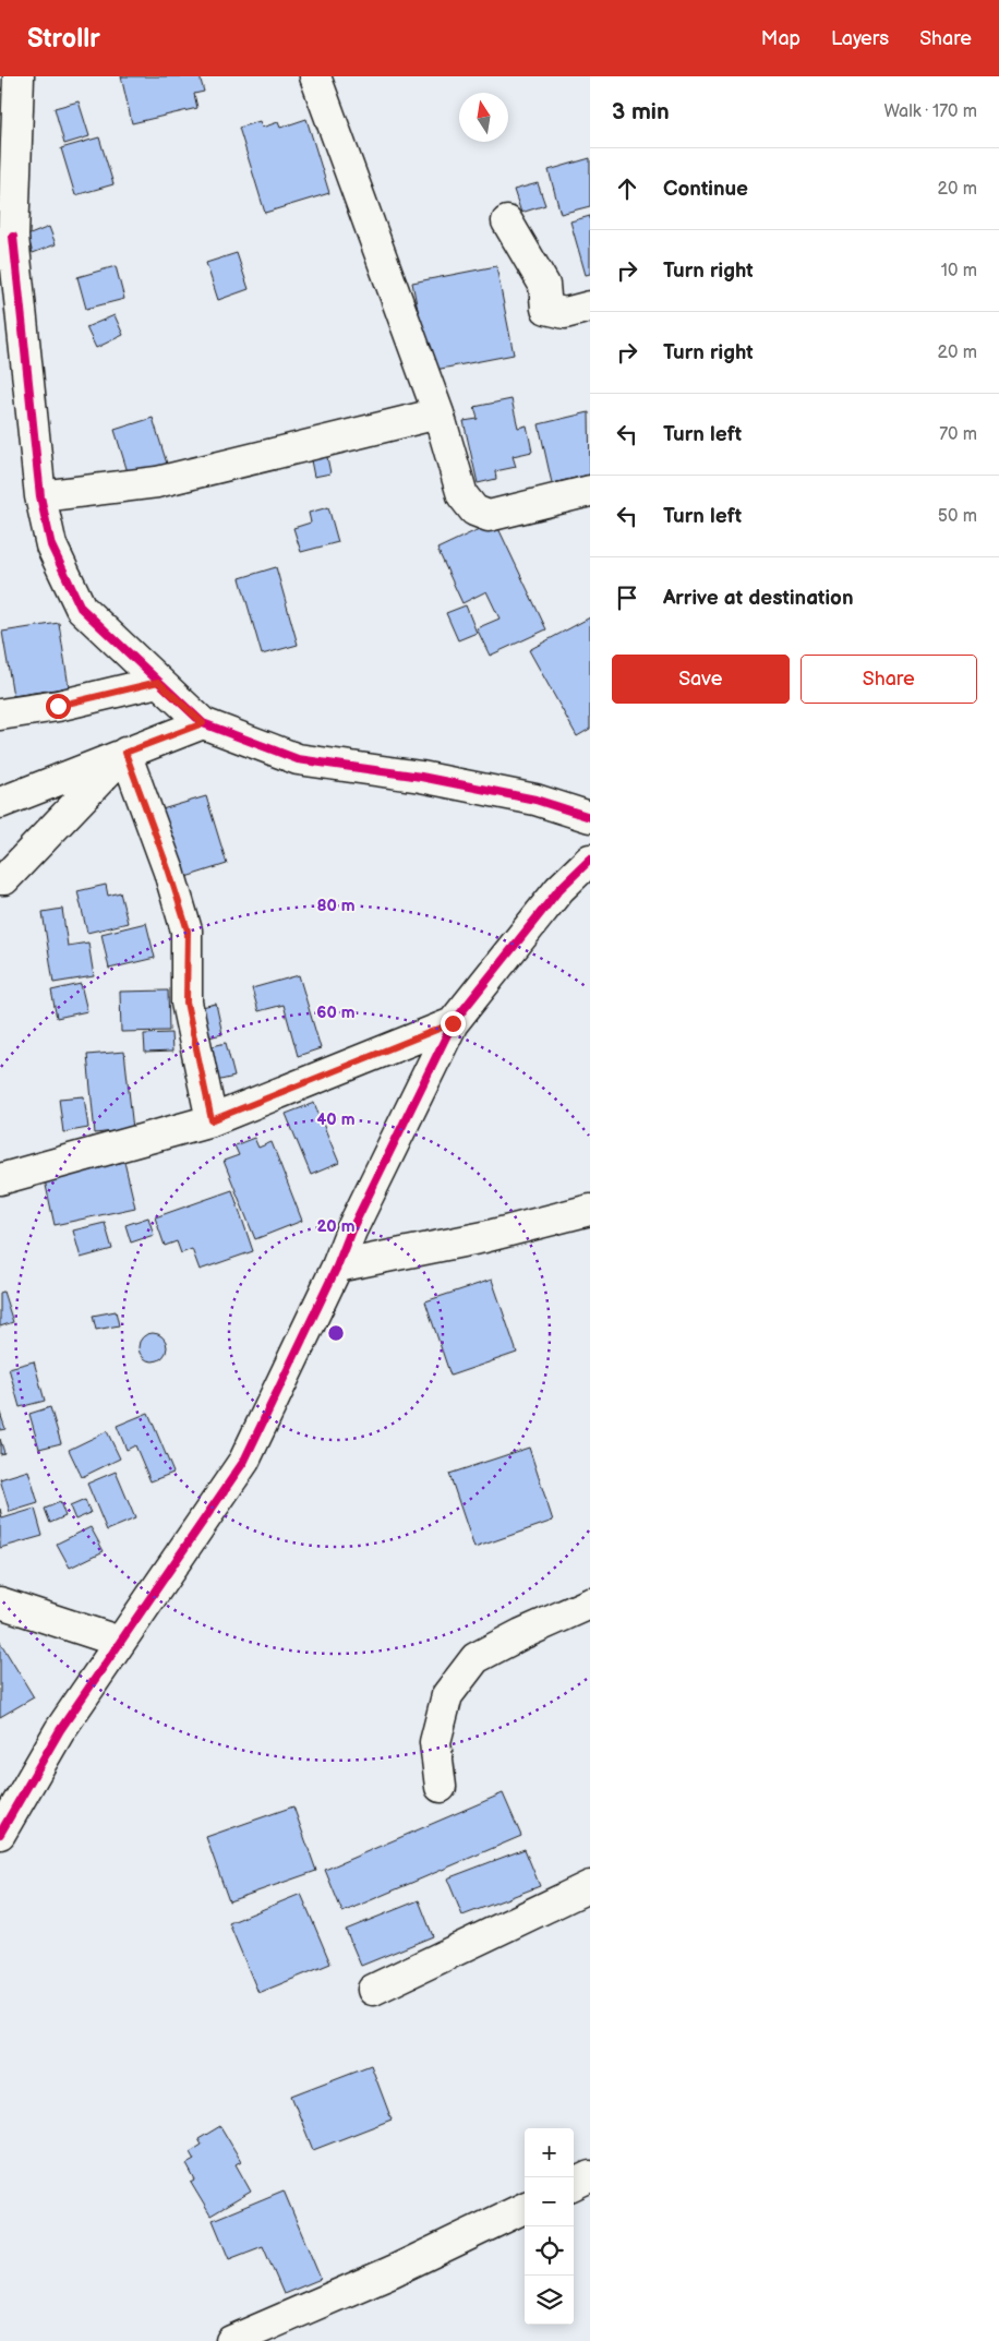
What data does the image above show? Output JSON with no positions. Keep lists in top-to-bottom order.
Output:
{
  "north": "top",
  "page": {
    "header": "Strollr",
    "nav": ["Map", "Layers", "Share"],
    "heading": ["3 min", "Walk · 170 m"],
    "list": [
      ["Continue", "20 m"],
      ["Turn right", "10 m"],
      ["Turn right", "20 m"],
      ["Turn left", "70 m"],
      ["Turn left", "50 m"],
      "Arrive at destination"
    ],
    "buttons": ["Save", "Share"],
    "map_buttons": ["+", "−"]
  },
  "rings": [
    "80 m",
    "60 m",
    "40 m",
    "20 m"
  ]
}
